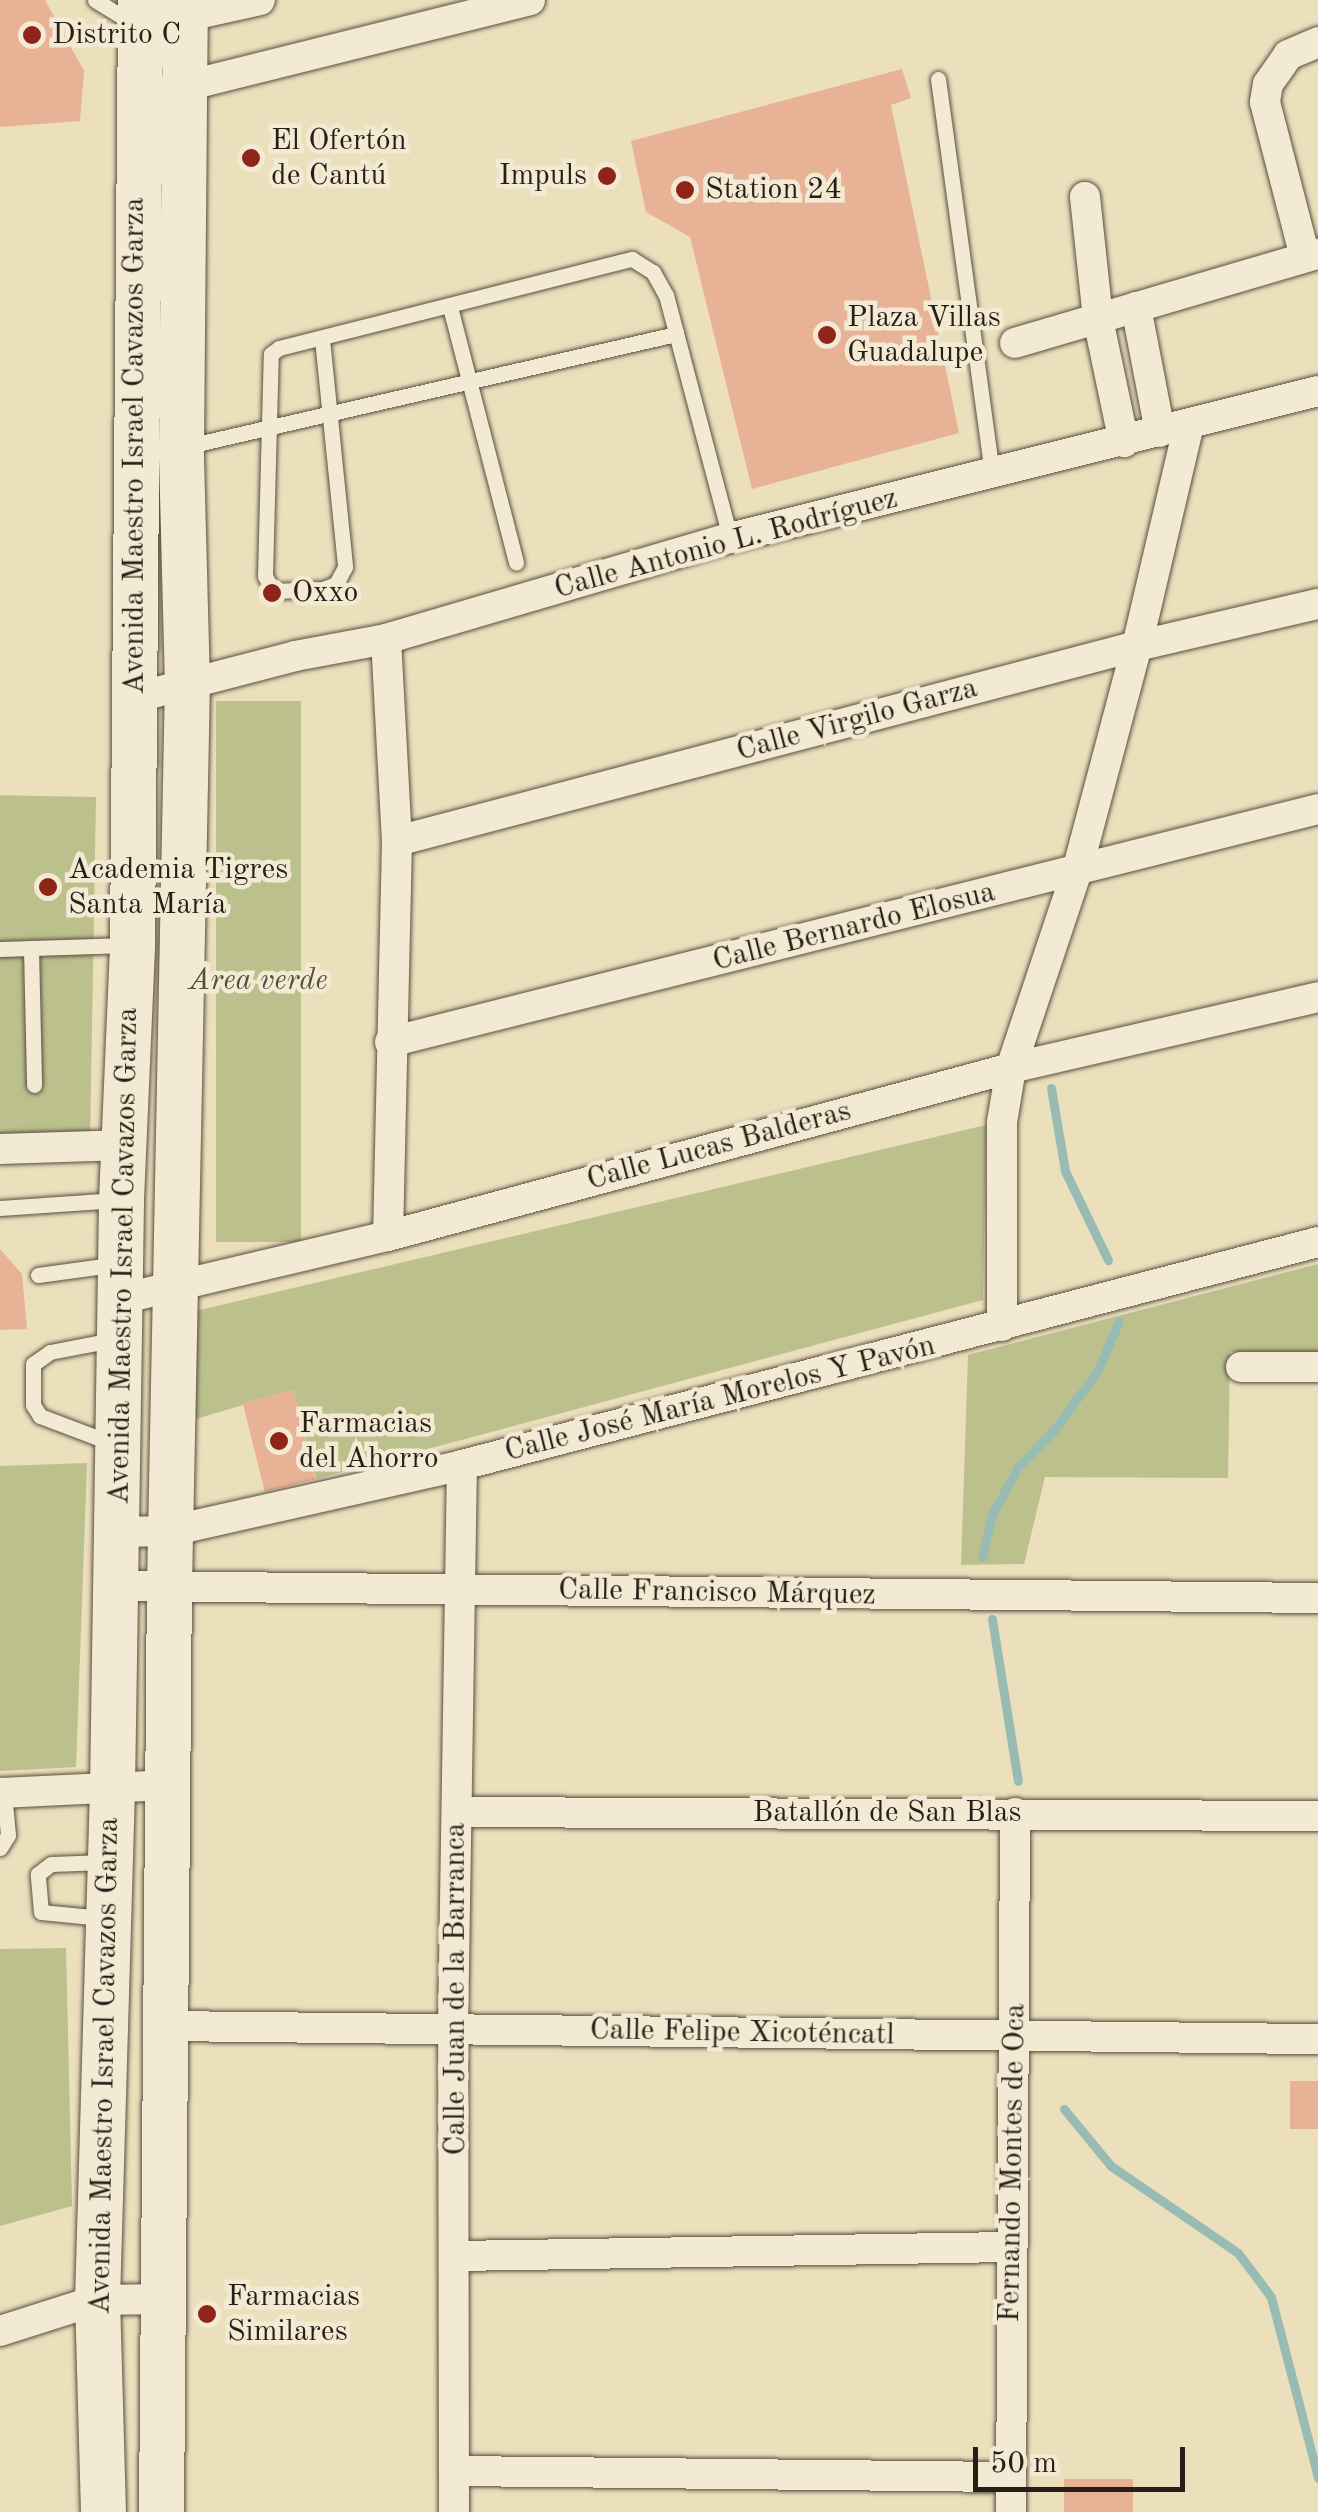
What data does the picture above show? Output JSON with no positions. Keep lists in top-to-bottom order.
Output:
{
  "streets": {
    "main road": ["Avenida Maestro Israel Cavazos Garza"],
    "street": [
      "Calle Antonio L. Rodríguez",
      "Calle Virgilo Garza",
      "Calle Bernardo Elosua",
      "Calle Lucas Balderas",
      "Calle José María Morelos Y Pavón",
      "Calle Francisco Márquez",
      "Batallón de San Blas",
      "Calle Juan de la Barranca",
      "Calle Felipe Xicoténcatl",
      "Fernando Montes de Oca"
    ]
  },
  "crossings": [
    ["Avenida Maestro Israel Cavazos Garza", "Calle Antonio L. Rodríguez"],
    ["Avenida Maestro Israel Cavazos Garza", "Calle Lucas Balderas"],
    ["Avenida Maestro Israel Cavazos Garza", "Calle José María Morelos Y Pavón"],
    ["Avenida Maestro Israel Cavazos Garza", "Calle Francisco Márquez"],
    ["Avenida Maestro Israel Cavazos Garza", "Calle Felipe Xicoténcatl"],
    ["Calle José María Morelos Y Pavón", "Calle Juan de la Barranca"],
    ["Calle Francisco Márquez", "Calle Juan de la Barranca"],
    ["Batallón de San Blas", "Calle Juan de la Barranca"],
    ["Batallón de San Blas", "Fernando Montes de Oca"],
    ["Calle Juan de la Barranca", "Calle Felipe Xicoténcatl"],
    ["Calle Felipe Xicoténcatl", "Fernando Montes de Oca"]
  ],
  "parks": ["Area verde"],
  "places": [
    "Distrito C",
    "El Ofertón de Cantú",
    "Impuls",
    "Station 24",
    "Plaza Villas Guadalupe",
    "Oxxo",
    "Academia Tigres Santa María",
    "Farmacias del Ahorro",
    "Farmacias Similares"
  ],
  "scale_bar": "50 m"
}
